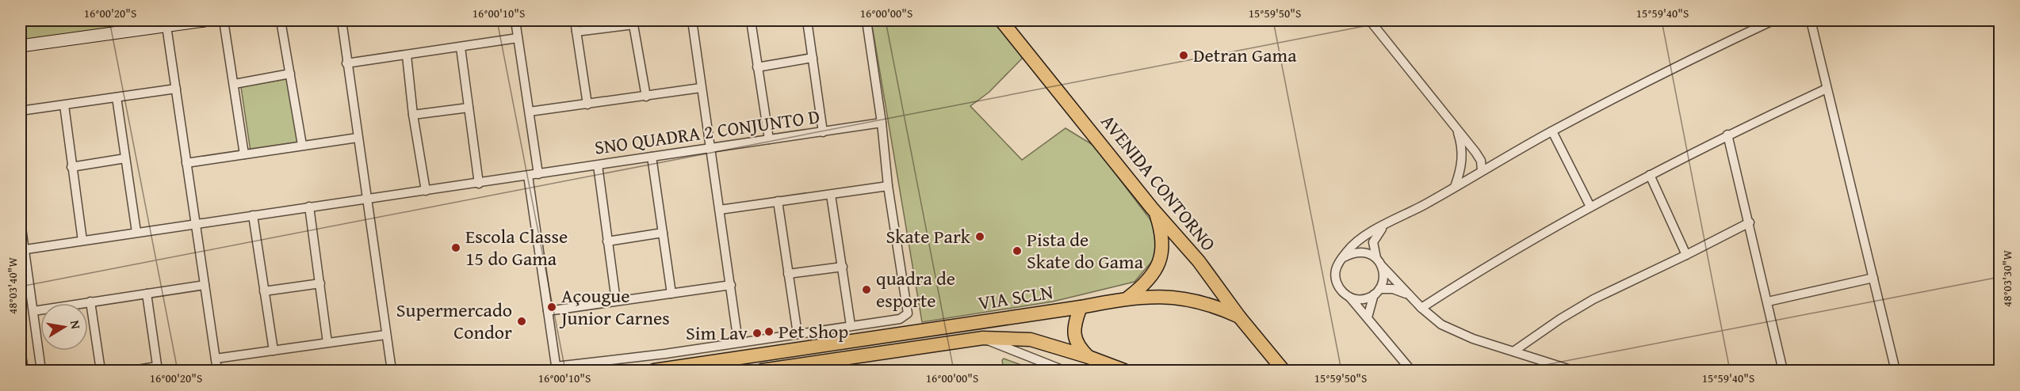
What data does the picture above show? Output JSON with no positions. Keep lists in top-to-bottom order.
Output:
{
  "streets": {
    "main road": ["AVENIDA CONTORNO", "VIA SCLN"],
    "street": ["SNO QUADRA 2 CONJUNTO D"]
  },
  "crossings": [
    ["AVENIDA CONTORNO", "VIA SCLN"]
  ],
  "places": [
    "Detran Gama",
    "Skate Park",
    "Escola Classe 15 do Gama",
    "Pista de Skate do Gama",
    "quadra de esporte",
    "Açougue Junior Carnes",
    "Supermercado Condor",
    "Pet Shop",
    "Sim Lav"
  ],
  "north": "right",
  "coordinates": [
    "16°00'20\"S",
    "16°00'10\"S",
    "16°00'00\"S",
    "15°59'50\"S",
    "15°59'40\"S",
    "48°03'30\"W",
    "48°03'40\"W"
  ]
}
